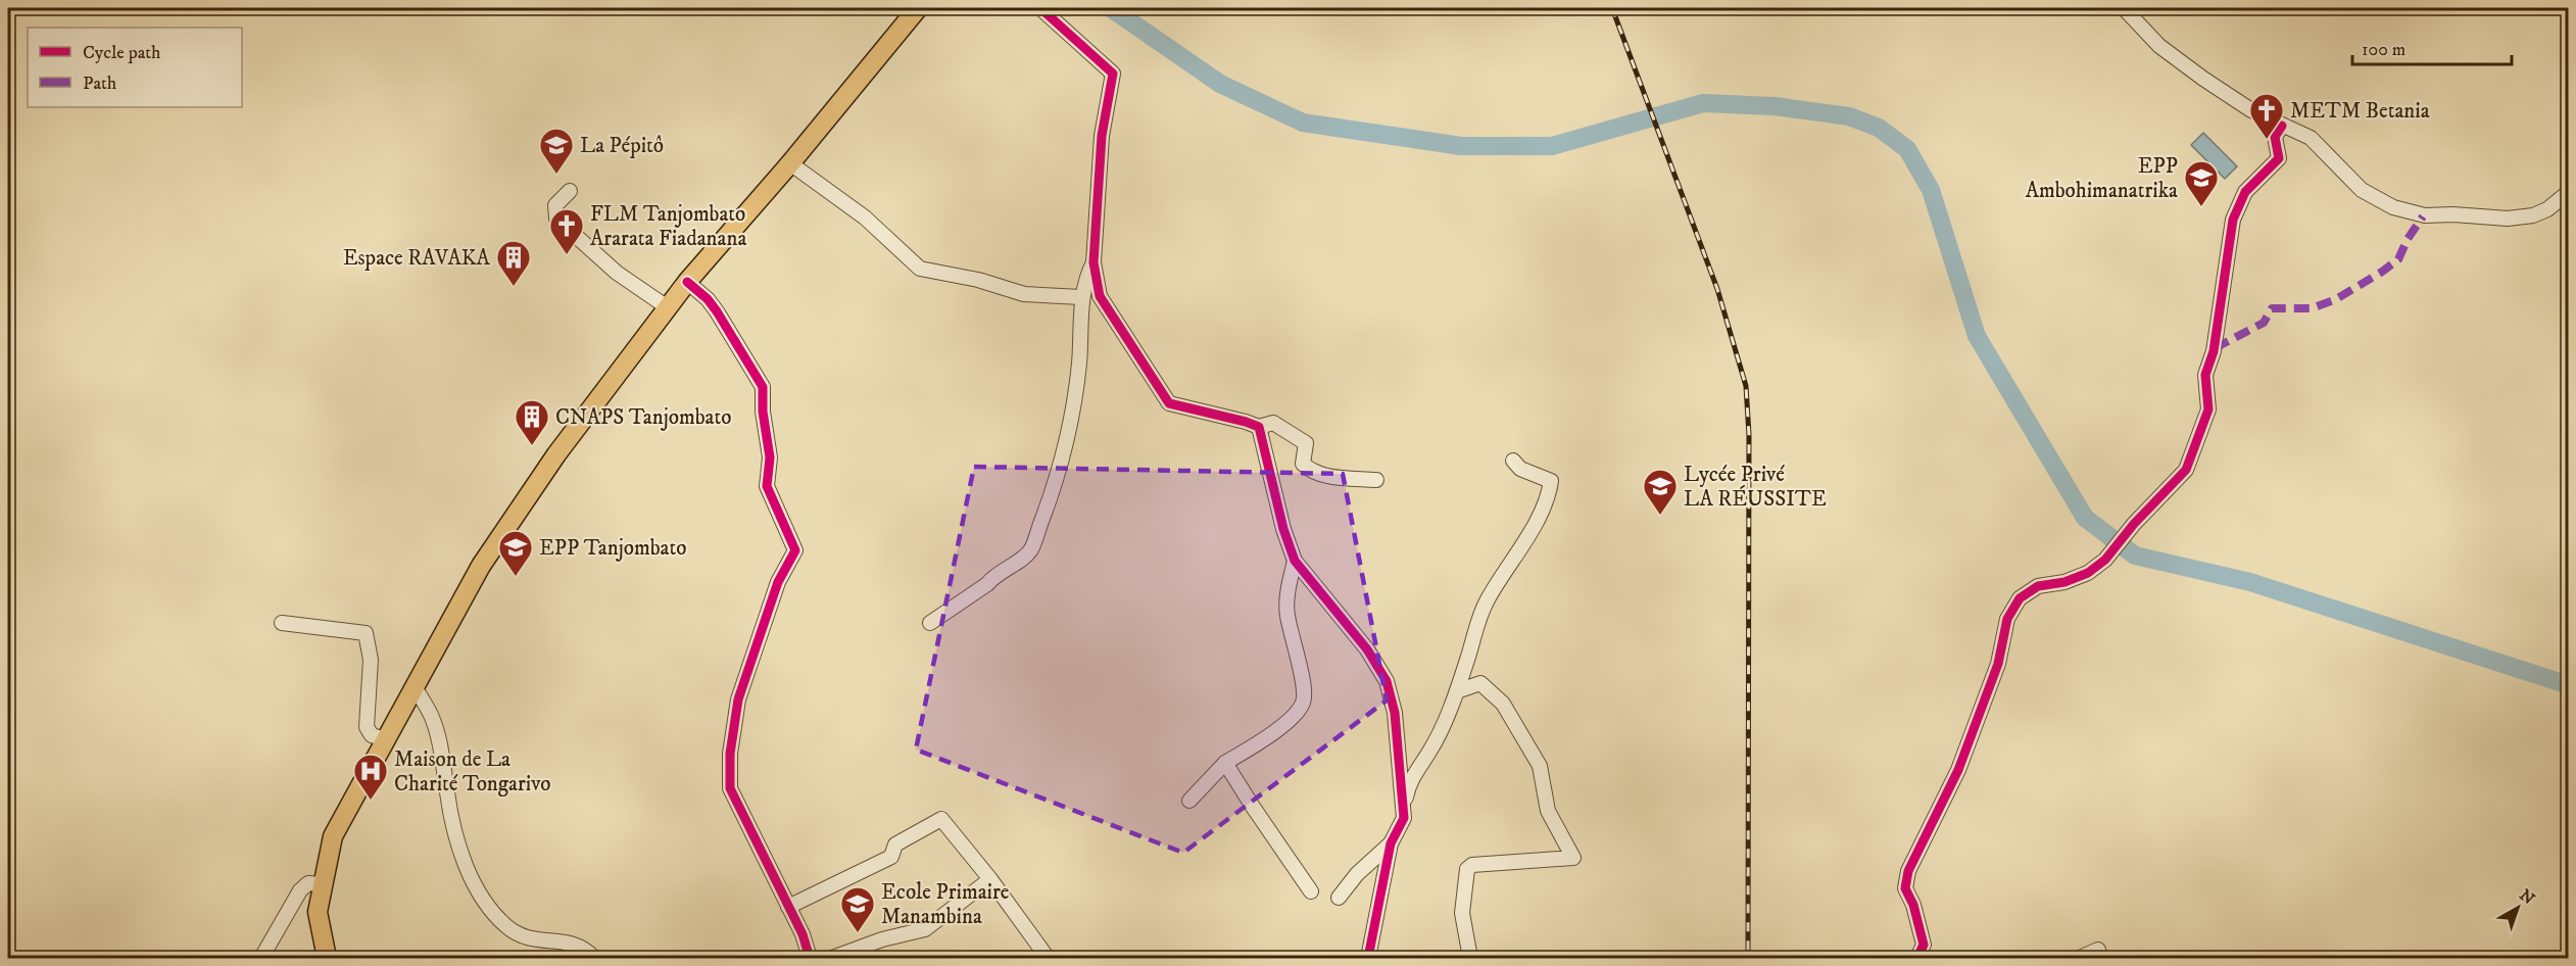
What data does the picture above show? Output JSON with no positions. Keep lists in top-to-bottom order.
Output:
{
  "places": {
    "church": ["METM Betania", "FLM Tanjombato Ararata Fiadanana"],
    "school or university": [
      "La Pépitô",
      "EPP Ambohimanatrika",
      "Lycée Privé LA RÉUSSITE",
      "EPP Tanjombato",
      "Ecole Primaire Manambina"
    ],
    "building": ["Espace RAVAKA", "CNAPS Tanjombato"],
    "hospital": ["Maison de La Charité Tongarivo"]
  },
  "legend": ["Cycle path", "Path"],
  "scale_bar": "100 m",
  "north": "top right"
}
